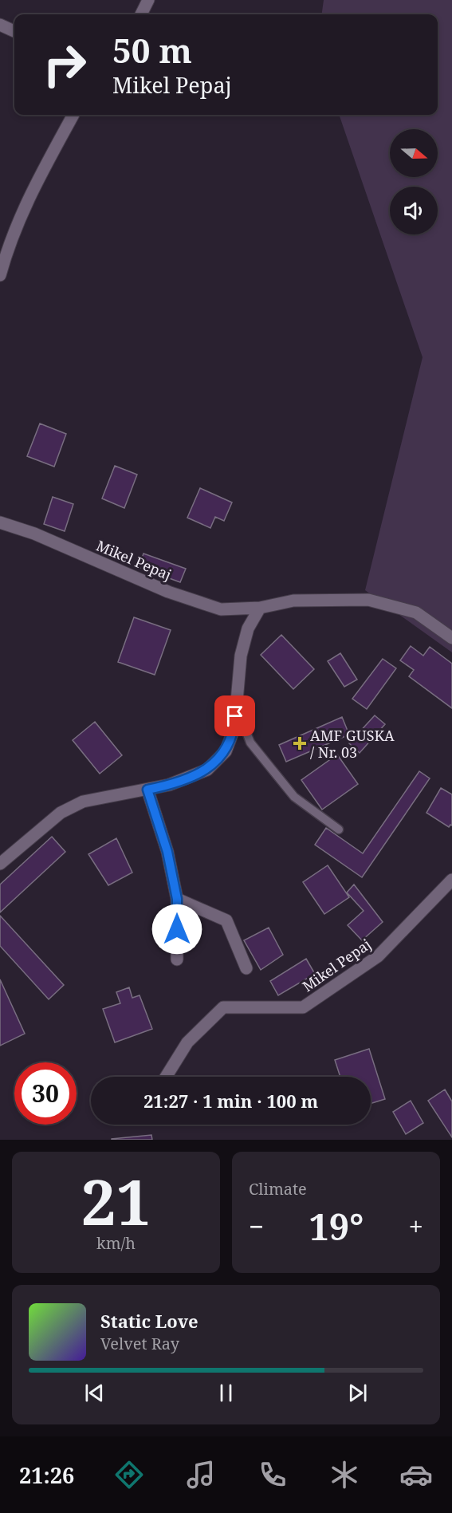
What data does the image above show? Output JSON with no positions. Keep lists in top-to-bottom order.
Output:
{
  "streets": {
    "street": ["Mikel Pepaj"]
  },
  "places": {
    "health": ["AMF GUSKA / Nr. 03"]
  },
  "north": "right",
  "page": {
    "turn": ["50 m", "Mikel Pepaj"],
    "limit": "30",
    "trip": "21:27 · 1 min · 100 m",
    "tile": [
      ["21", "km/h"],
      "Climate"
    ],
    "heat": ["−", "19°", "+"],
    "song": ["Static Love", "Velvet Ray"],
    "tabs": "21:26"
  }
}
